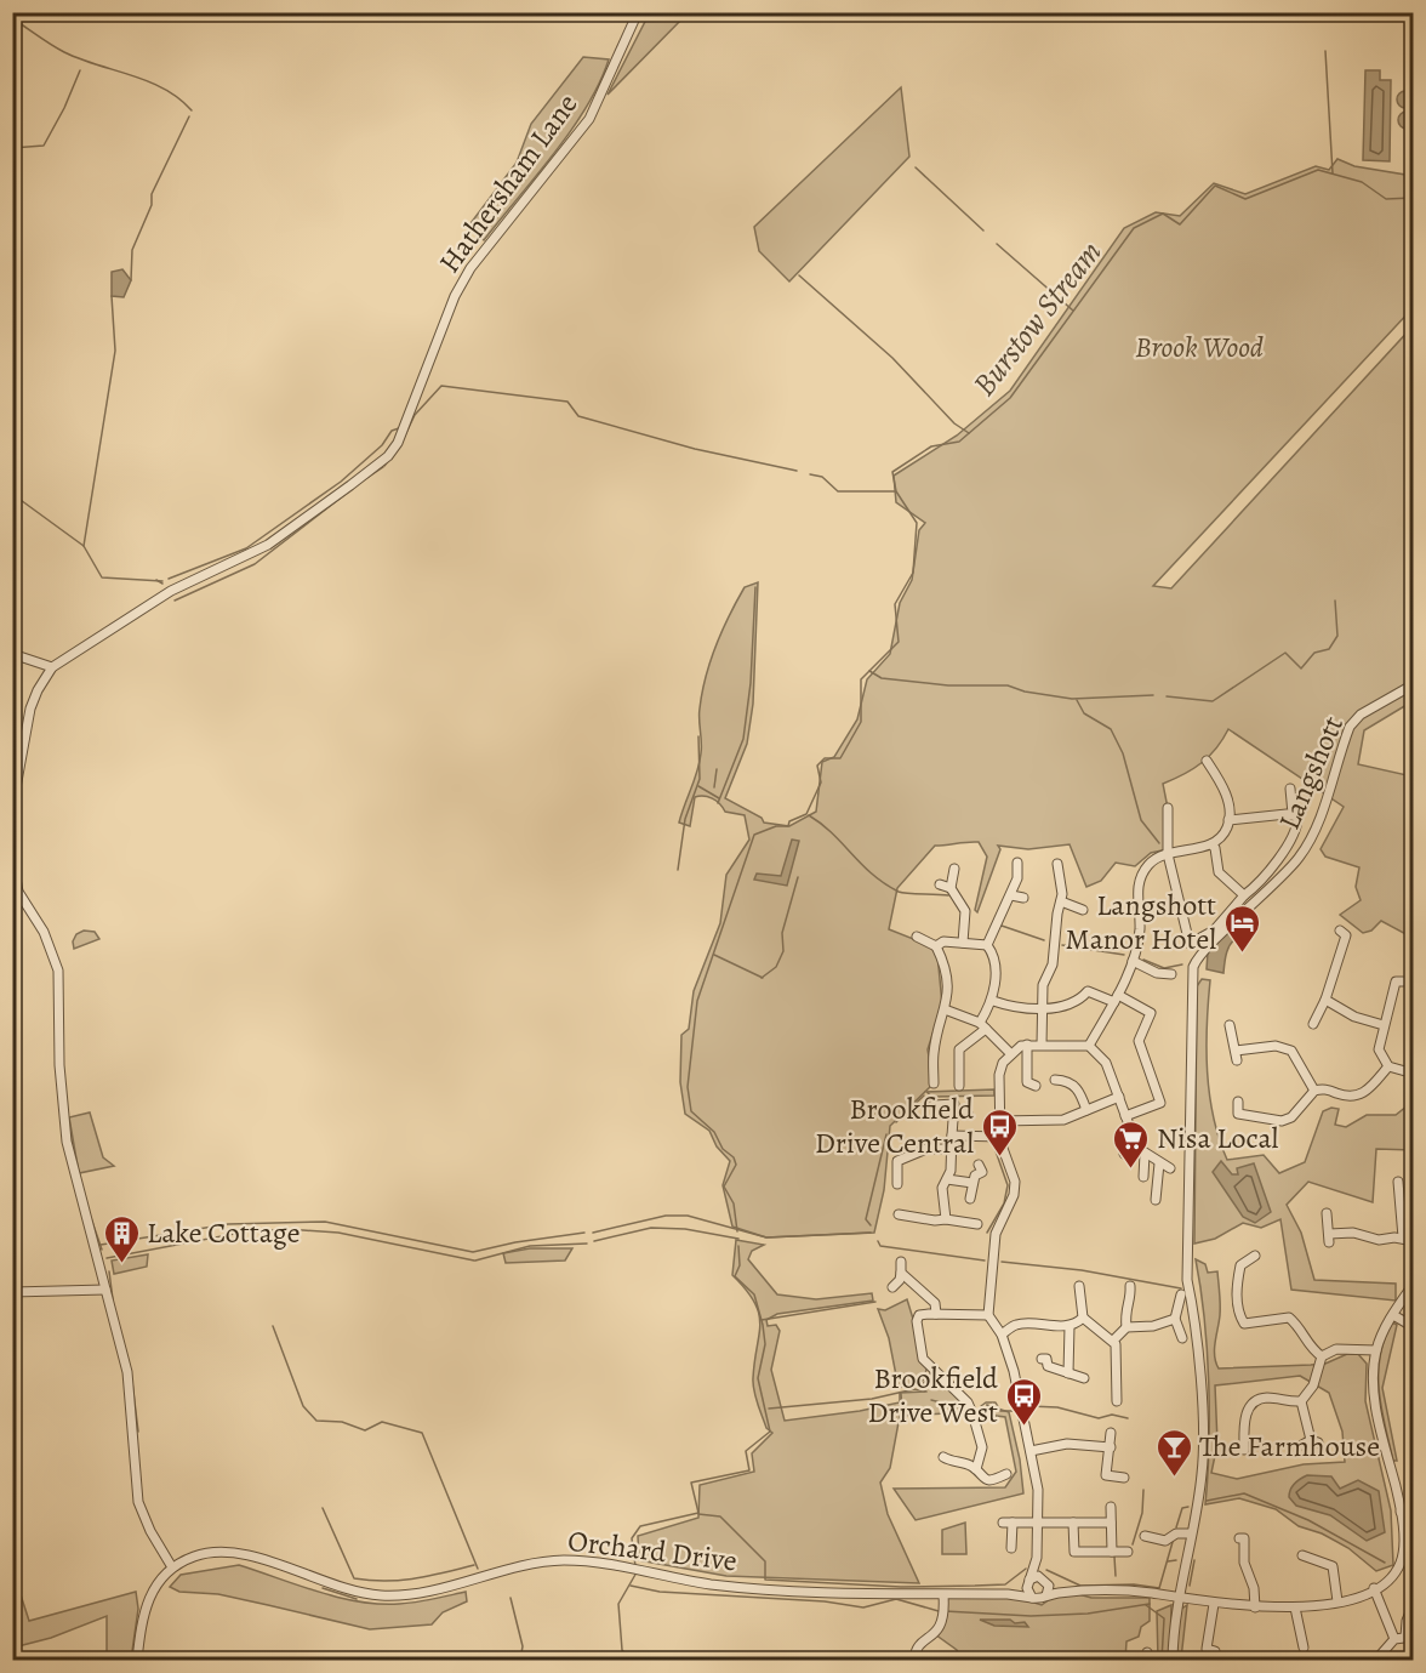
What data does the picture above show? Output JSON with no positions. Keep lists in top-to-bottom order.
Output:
{
  "streets": {
    "street": ["Hathersham Lane", "Langshott", "Orchard Drive"]
  },
  "water": ["Burstow Stream"],
  "parks": ["Brook Wood"],
  "places": {
    "hotel": ["Langshott Manor Hotel"],
    "bus stop": ["Brookfield Drive Central", "Brookfield Drive West"],
    "supermarket": ["Nisa Local"],
    "building": ["Lake Cottage"],
    "bar": ["The Farmhouse"]
  }
}
